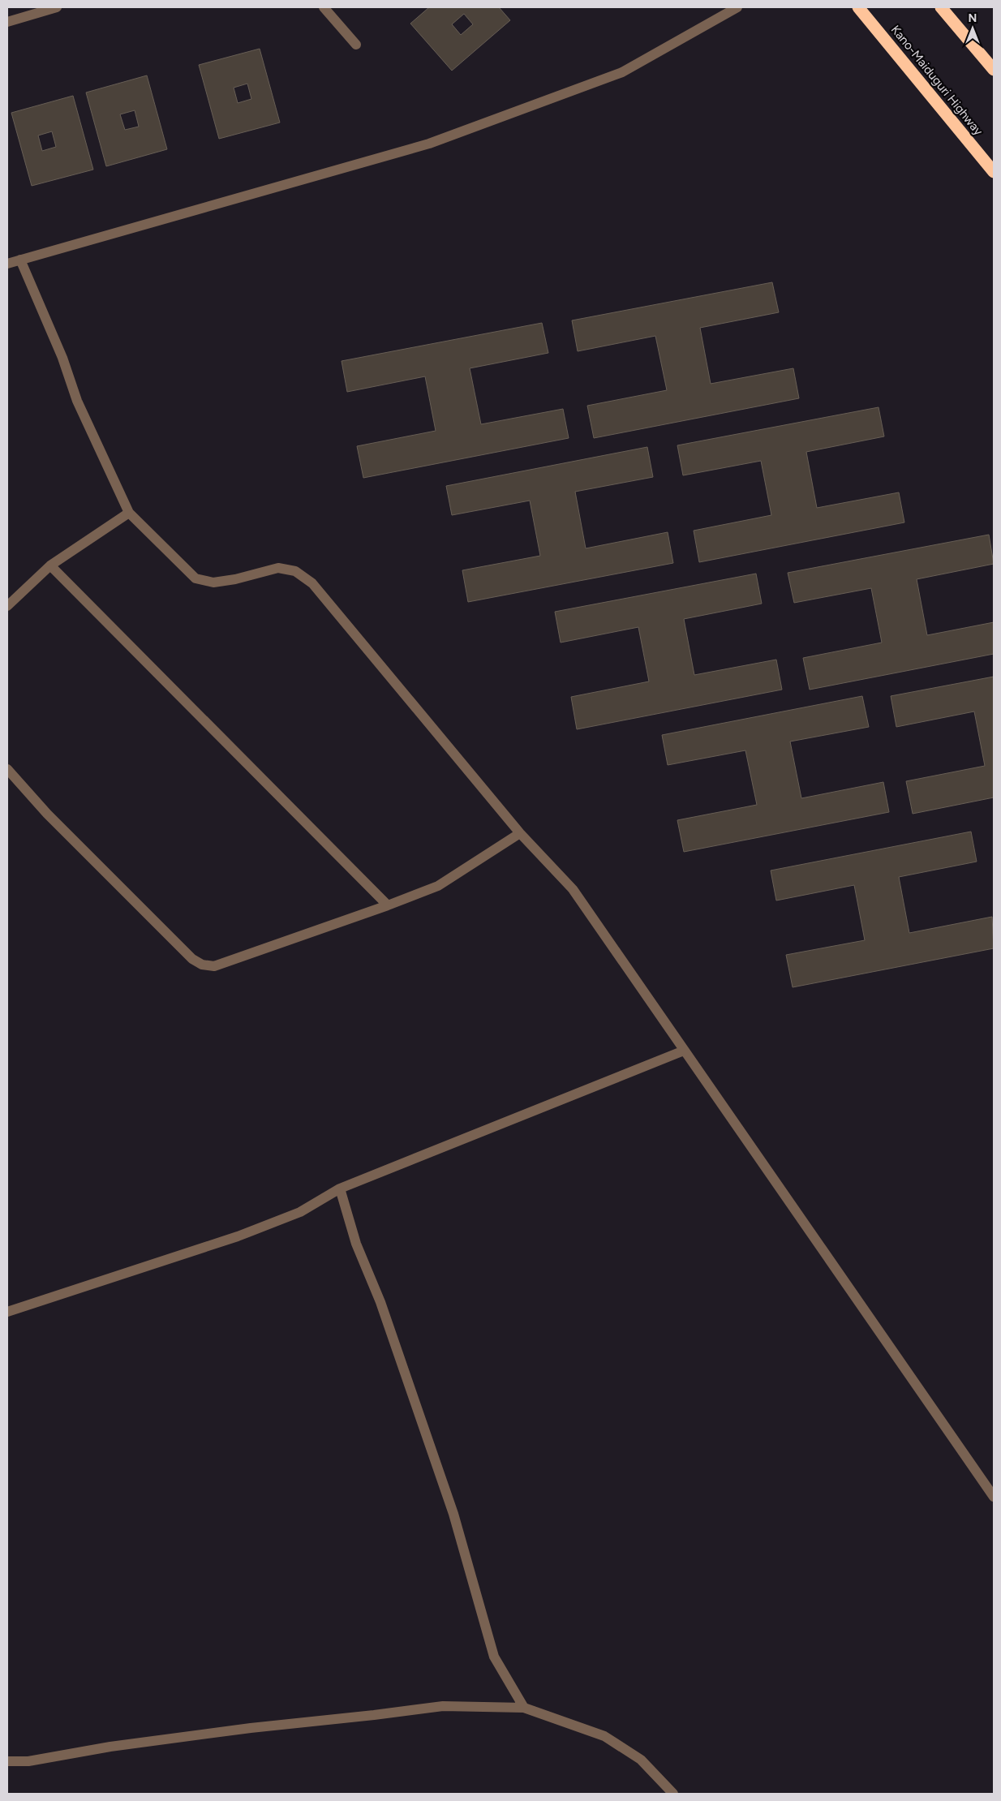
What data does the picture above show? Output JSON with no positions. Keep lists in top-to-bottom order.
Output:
{
  "streets": {
    "highway": ["Kano-Maiduguri Highway"]
  },
  "north": "top"
}
